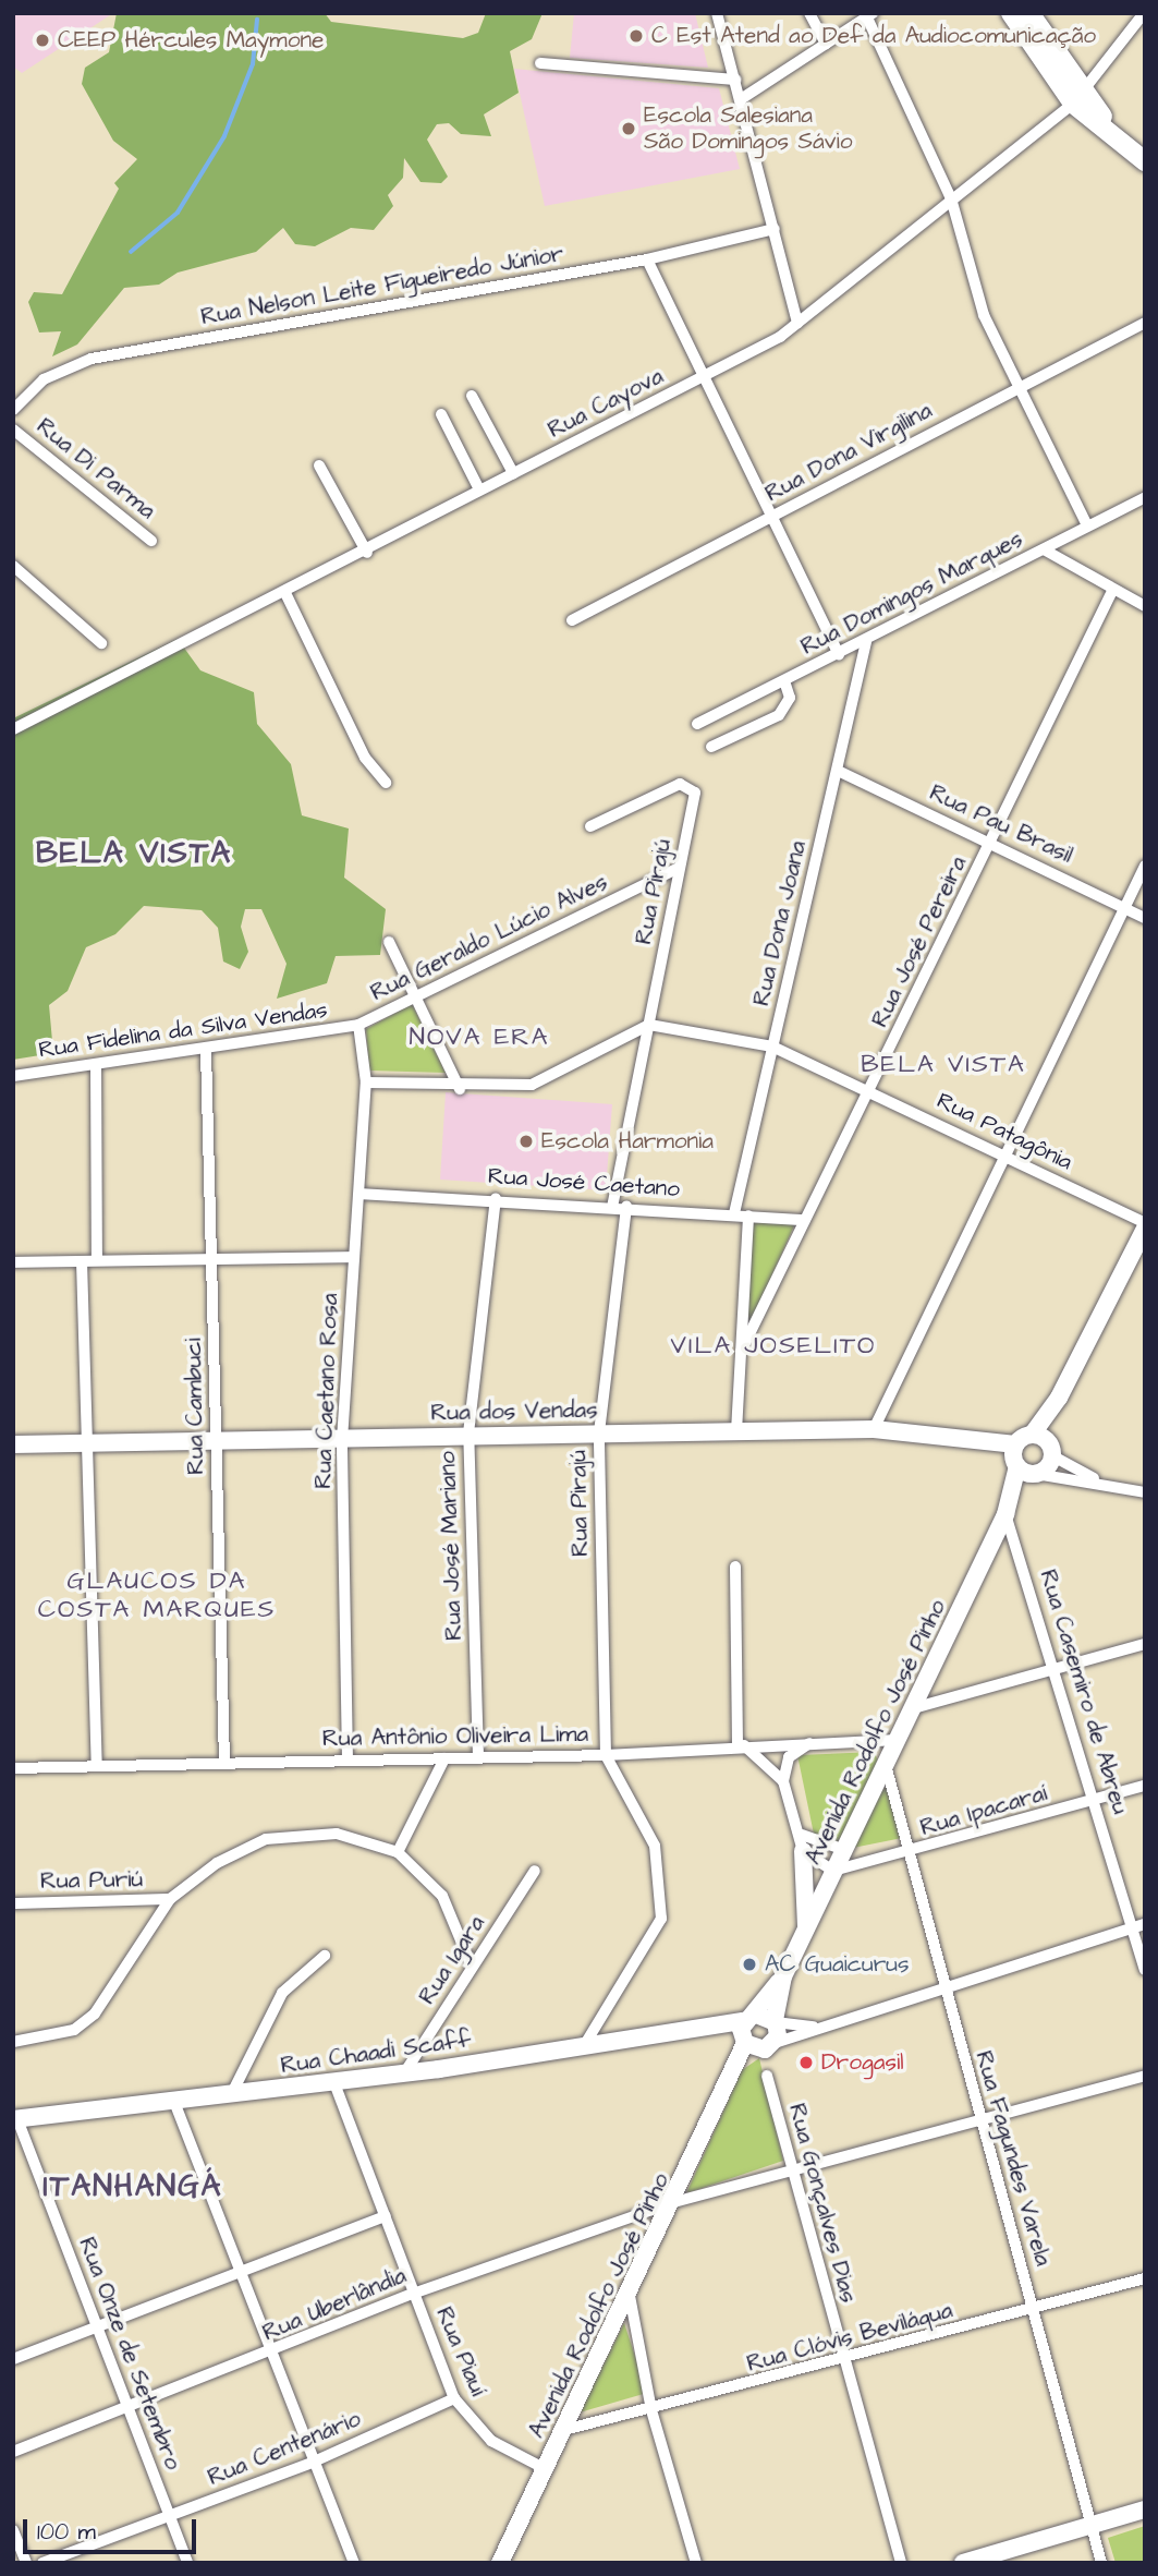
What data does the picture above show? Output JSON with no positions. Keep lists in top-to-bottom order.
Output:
{
  "streets": {
    "street": [
      "Rua Nelson Leite Figueiredo Júnior",
      "Rua Cayova",
      "Rua Dona Virgilina",
      "Rua Di Parma",
      "Rua Domingos Marques",
      "Rua Pau Brasil",
      "Rua Pirajú",
      "Rua Dona Joana",
      "Rua Geraldo Lúcio Alves",
      "Rua José Pereira",
      "Rua Fidelina da Silva Vendas",
      "Rua Patagônia",
      "Rua José Caetano",
      "Rua Caetano Rosa",
      "Rua Cambuci",
      "Rua dos Vendas",
      "Rua José Mariano",
      "Rua Casemiro de Abreu",
      "Avenida Rodolfo José Pinho",
      "Rua Antônio Oliveira Lima",
      "Rua Ipacaraí",
      "Rua Puriú",
      "Rua Igara",
      "Rua Chaadi Scaff",
      "Rua Fagundes Varela",
      "Rua Gonçalves Dias",
      "Rua Uberlândia",
      "Rua Clóvis Beviláqua",
      "Rua Piauí",
      "Rua Onze de Setembro",
      "Rua Centenário"
    ]
  },
  "crossings": [
    ["Rua Domingos Marques", "Rua Dona Joana"],
    ["Rua Pau Brasil", "Rua Dona Joana"],
    ["Rua Pau Brasil", "Rua José Pereira"],
    ["Rua Pirajú", "Rua Geraldo Lúcio Alves"],
    ["Rua Pirajú", "Rua Patagônia"],
    ["Rua Pirajú", "Rua José Caetano"],
    ["Rua Pirajú", "Rua dos Vendas"],
    ["Rua Pirajú", "Rua Antônio Oliveira Lima"],
    ["Rua Dona Joana", "Rua Patagônia"],
    ["Rua Dona Joana", "Rua José Caetano"],
    ["Rua Geraldo Lúcio Alves", "Rua Fidelina da Silva Vendas"],
    ["Rua Geraldo Lúcio Alves", "Rua Caetano Rosa"],
    ["Rua José Pereira", "Rua Patagônia"],
    ["Rua José Pereira", "Rua José Caetano"],
    ["Rua Fidelina da Silva Vendas", "Rua Caetano Rosa"],
    ["Rua Fidelina da Silva Vendas", "Rua Cambuci"],
    ["Rua José Caetano", "Rua Caetano Rosa"],
    ["Rua José Caetano", "Rua José Mariano"],
    ["Rua Caetano Rosa", "Rua dos Vendas"],
    ["Rua Caetano Rosa", "Rua Antônio Oliveira Lima"],
    ["Rua Cambuci", "Rua dos Vendas"],
    ["Rua Cambuci", "Rua Antônio Oliveira Lima"],
    ["Rua dos Vendas", "Rua José Mariano"],
    ["Rua José Mariano", "Rua Antônio Oliveira Lima"],
    ["Rua Casemiro de Abreu", "Avenida Rodolfo José Pinho"],
    ["Rua Casemiro de Abreu", "Rua Ipacaraí"],
    ["Avenida Rodolfo José Pinho", "Rua Antônio Oliveira Lima"],
    ["Avenida Rodolfo José Pinho", "Rua Ipacaraí"],
    ["Avenida Rodolfo José Pinho", "Rua Chaadi Scaff"],
    ["Avenida Rodolfo José Pinho", "Rua Fagundes Varela"],
    ["Avenida Rodolfo José Pinho", "Rua Uberlândia"],
    ["Avenida Rodolfo José Pinho", "Rua Clóvis Beviláqua"],
    ["Avenida Rodolfo José Pinho", "Rua Piauí"],
    ["Rua Ipacaraí", "Rua Fagundes Varela"],
    ["Rua Igara", "Rua Chaadi Scaff"],
    ["Rua Chaadi Scaff", "Rua Piauí"],
    ["Rua Chaadi Scaff", "Rua Onze de Setembro"],
    ["Rua Fagundes Varela", "Rua Uberlândia"],
    ["Rua Fagundes Varela", "Rua Clóvis Beviláqua"],
    ["Rua Gonçalves Dias", "Rua Uberlândia"],
    ["Rua Gonçalves Dias", "Rua Clóvis Beviláqua"],
    ["Rua Uberlândia", "Rua Piauí"],
    ["Rua Uberlândia", "Rua Onze de Setembro"],
    ["Rua Piauí", "Rua Centenário"],
    ["Rua Onze de Setembro", "Rua Centenário"]
  ],
  "districts": [
    "BELA VISTA",
    "NOVA ERA",
    "BELA VISTA",
    "VILA JOSELITO",
    "GLAUCOS DA COSTA MARQUES",
    "ITANHANGÁ"
  ],
  "places": [
    "C Est Atend ao Def da Audiocomunicação",
    "CEEP Hércules Maymone",
    "Escola Salesiana São Domingos Sávio",
    "Escola Harmonia",
    "AC Guaicurus",
    "Drogasil"
  ],
  "scale_bar": "100 m"
}
